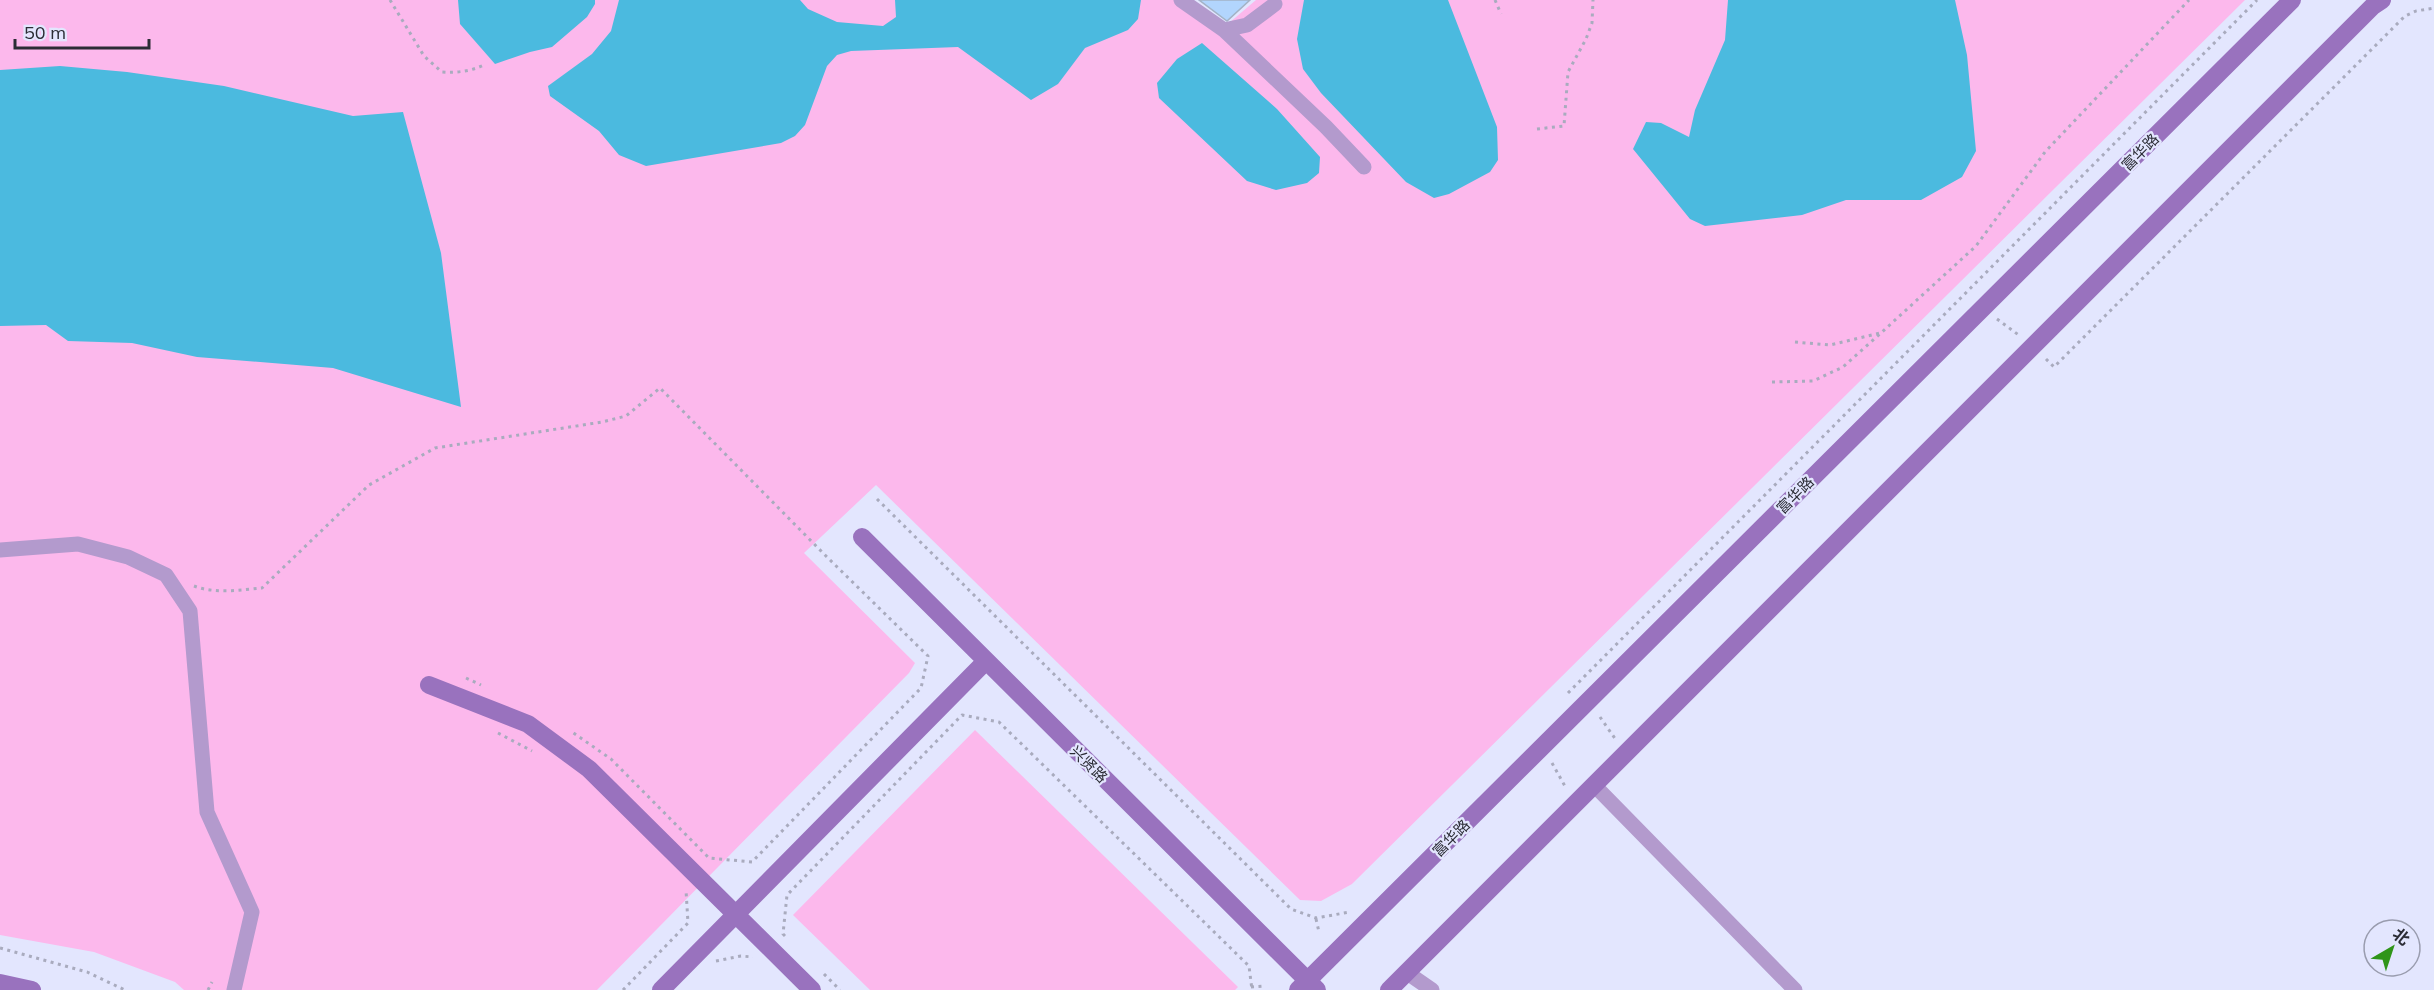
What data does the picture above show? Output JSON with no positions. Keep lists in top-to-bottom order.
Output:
{
  "streets": {
    "street": ["富华路", "兴贤路"]
  },
  "crossings": [
    ["富华路", "兴贤路"]
  ],
  "scale_bar": "50 m",
  "north": "top right"
}
